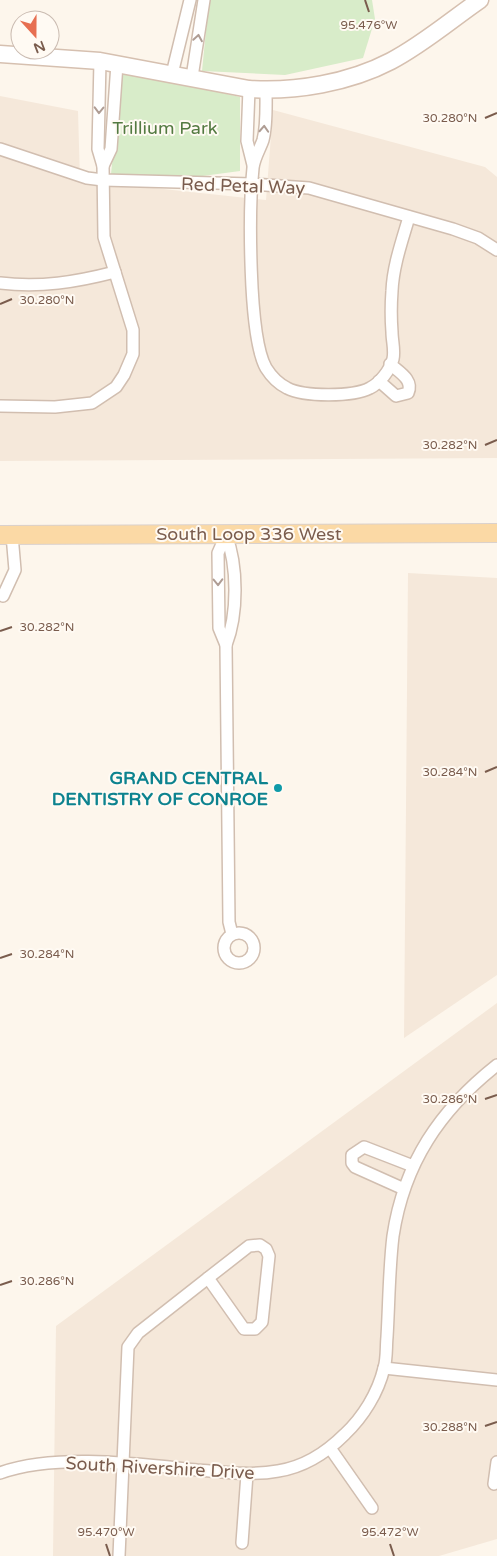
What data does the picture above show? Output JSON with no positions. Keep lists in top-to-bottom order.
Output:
{
  "streets": {
    "main road": ["South Loop 336 West"],
    "street": ["Red Petal Way", "South Rivershire Drive"]
  },
  "parks": ["Trillium Park"],
  "places": ["GRAND CENTRAL DENTISTRY OF CONROE"],
  "north": "bottom",
  "coordinates": [
    "95.476°W",
    "30.280°N",
    "30.282°N",
    "30.284°N",
    "30.286°N",
    "30.288°N",
    "95.470°W",
    "95.472°W"
  ]
}
